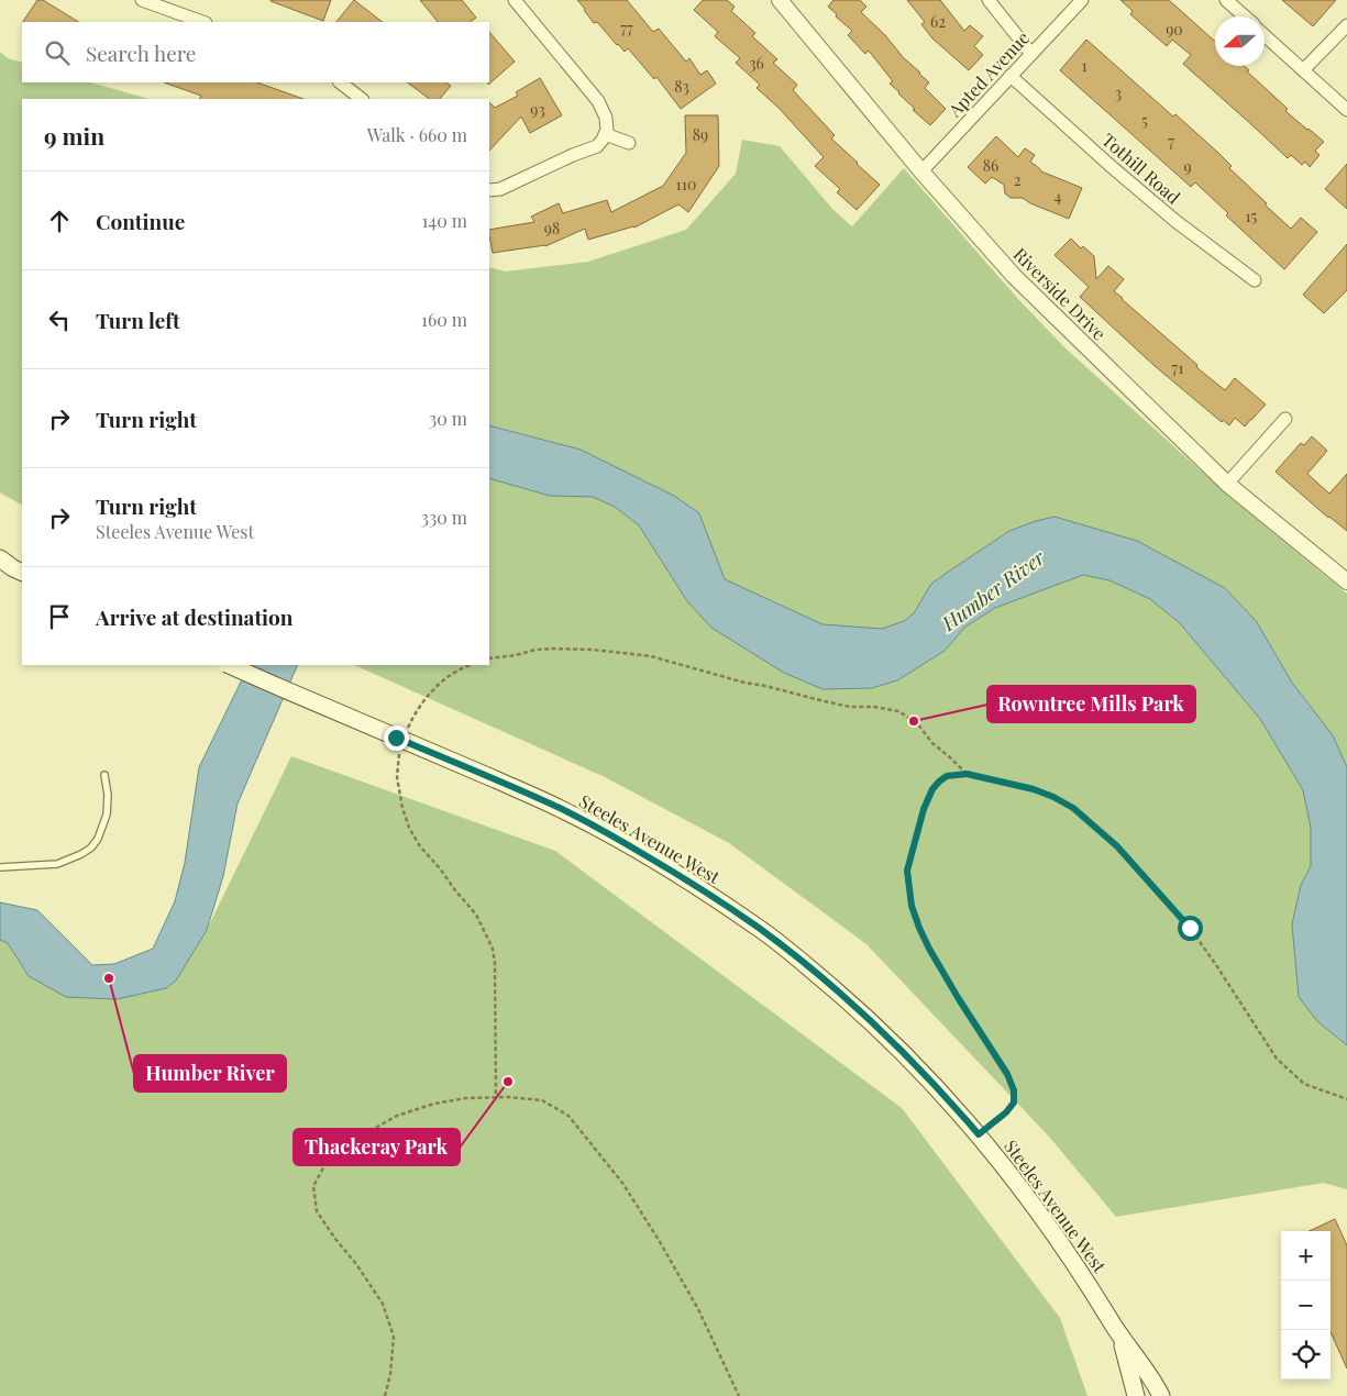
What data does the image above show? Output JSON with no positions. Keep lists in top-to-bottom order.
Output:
{
  "streets": {
    "main road": ["Steeles Avenue West"],
    "street": ["Apted Avenue", "Tothill Road", "Riverside Drive"]
  },
  "crossings": [
    ["Apted Avenue", "Tothill Road"],
    ["Apted Avenue", "Riverside Drive"]
  ],
  "water": ["Humber River"],
  "places": ["Rowntree Mills Park", "Humber River", "Thackeray Park"],
  "house_numbers": [
    "62",
    "77",
    "90",
    "36",
    "1",
    "83",
    "3",
    "93",
    "5",
    "89",
    "7",
    "86",
    "9",
    "2",
    "110",
    "4",
    "15",
    "98",
    "71"
  ],
  "north": "left",
  "page": {
    "search": "Search here",
    "heading": ["9 min", "Walk · 660 m"],
    "list": [
      ["Continue", "140 m"],
      ["Turn left", "160 m"],
      ["Turn right", "30 m"],
      ["Turn right", "Steeles Avenue West", "330 m"],
      "Arrive at destination"
    ],
    "map_buttons": ["+", "−"]
  }
}
